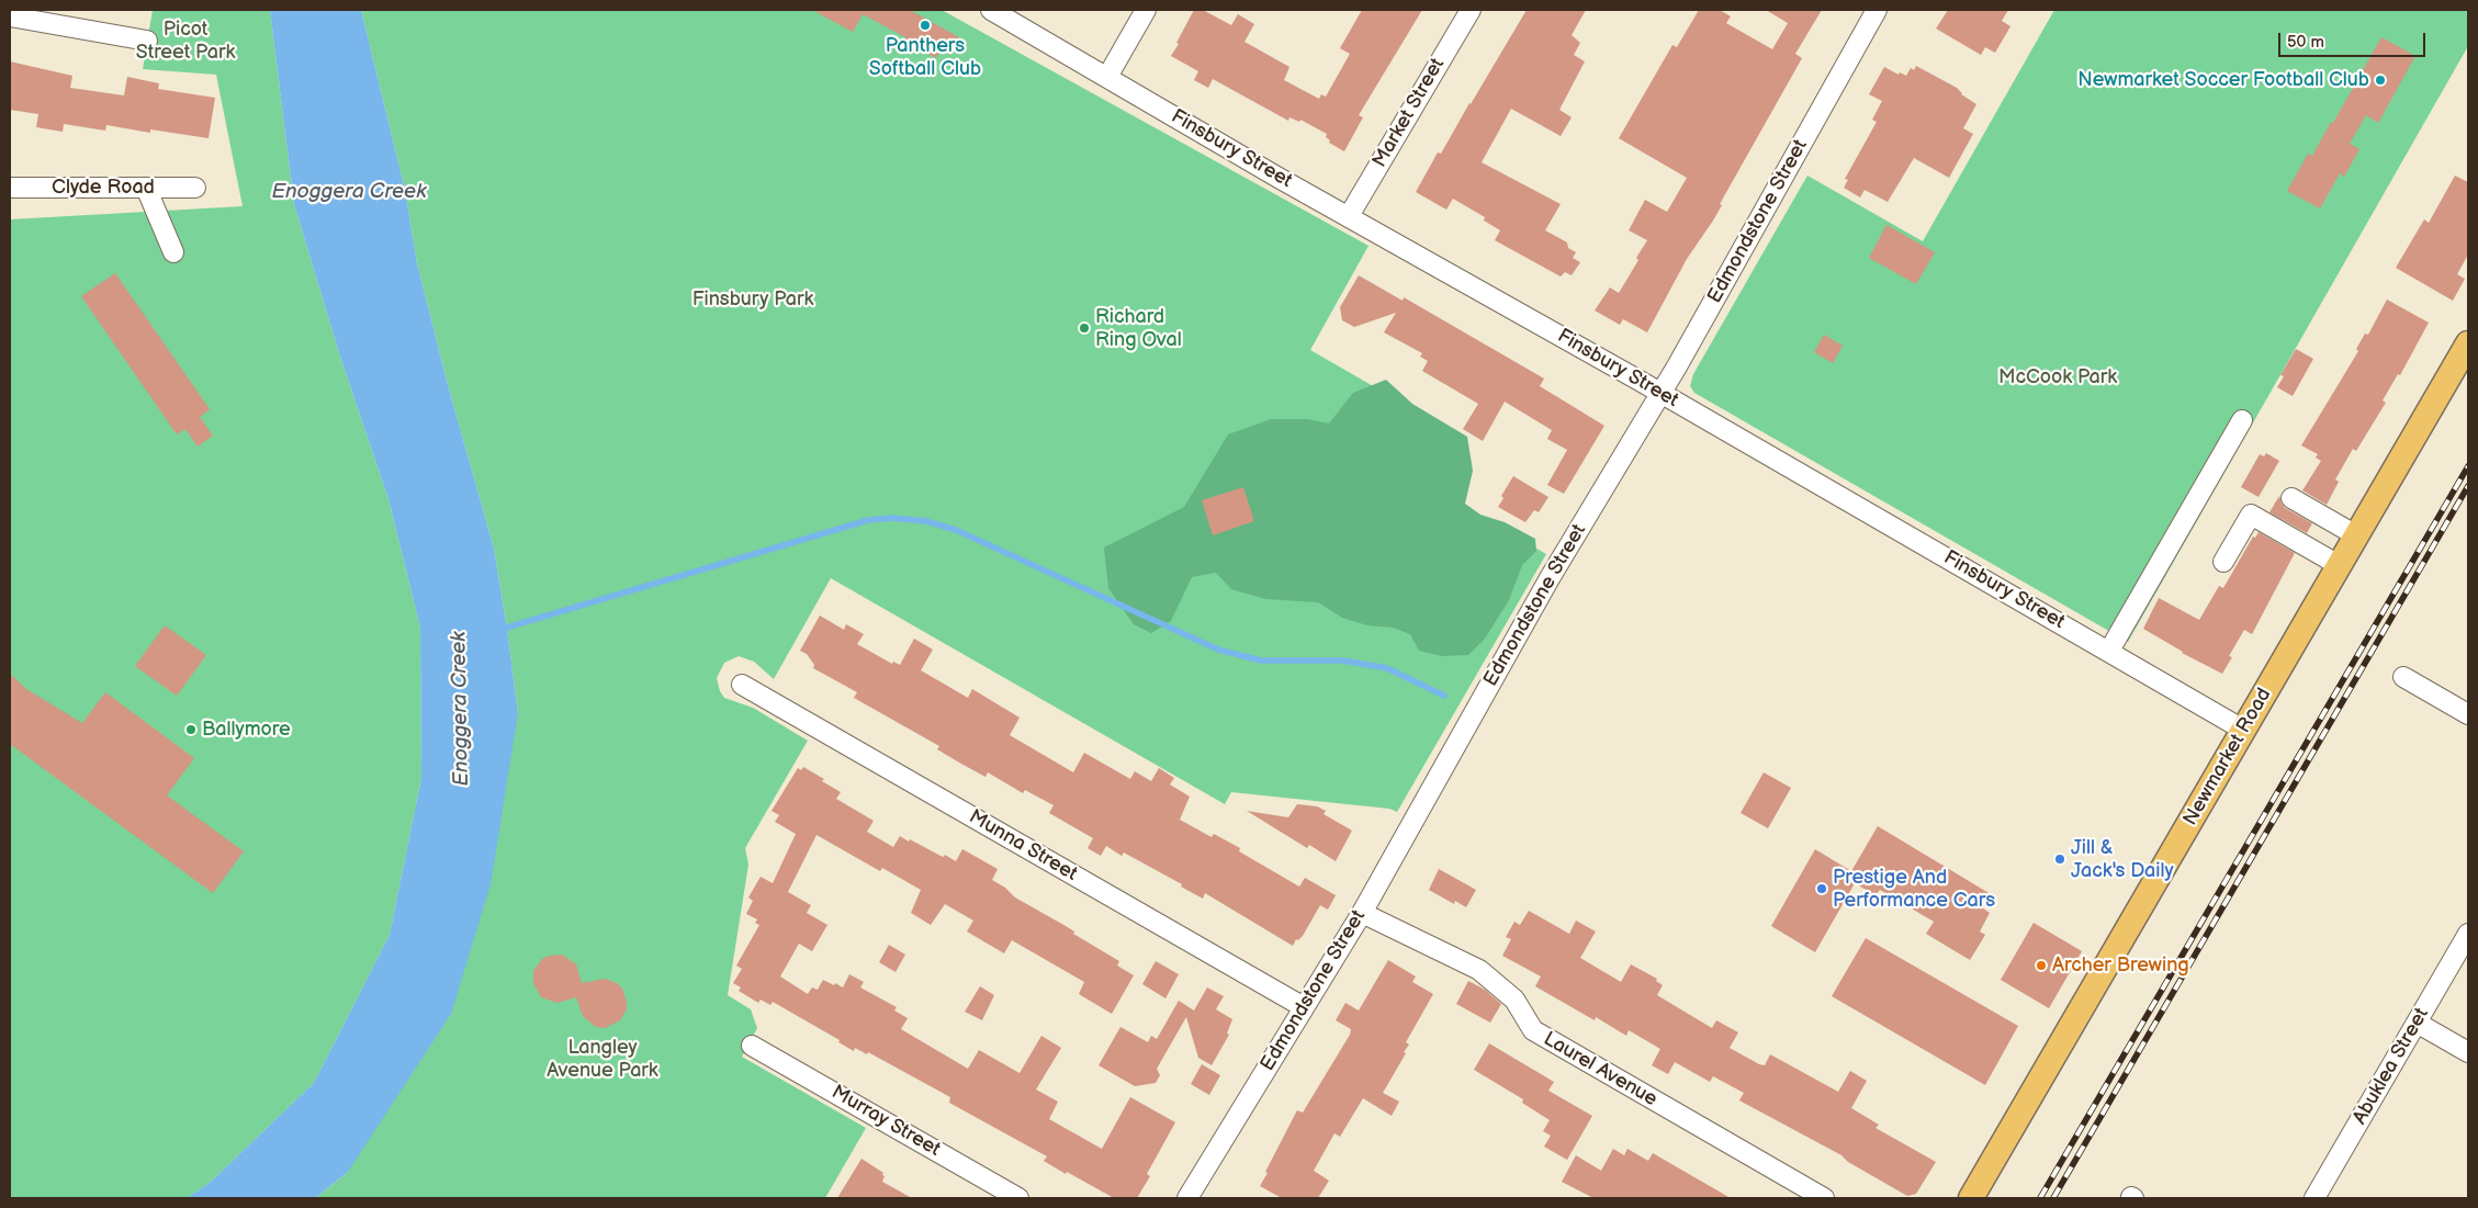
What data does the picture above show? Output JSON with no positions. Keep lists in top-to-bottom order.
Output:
{
  "streets": {
    "main road": ["Newmarket Road"],
    "street": [
      "Market Street",
      "Finsbury Street",
      "Clyde Road",
      "Edmondstone Street",
      "Munna Street",
      "Abuklea Street",
      "Laurel Avenue",
      "Murray Street"
    ]
  },
  "crossings": [
    ["Market Street", "Finsbury Street"],
    ["Finsbury Street", "Edmondstone Street"],
    ["Finsbury Street", "Newmarket Road"],
    ["Edmondstone Street", "Munna Street"],
    ["Edmondstone Street", "Laurel Avenue"]
  ],
  "water": ["Enoggera Creek"],
  "parks": [
    "Picot Street Park",
    "Finsbury Park",
    "McCook Park",
    "Langley Avenue Park"
  ],
  "places": [
    "Panthers Softball Club",
    "Newmarket Soccer Football Club",
    "Richard Ring Oval",
    "Ballymore",
    "Jill & Jack's Daily",
    "Prestige And Performance Cars",
    "Archer Brewing"
  ],
  "scale_bar": "50 m"
}
